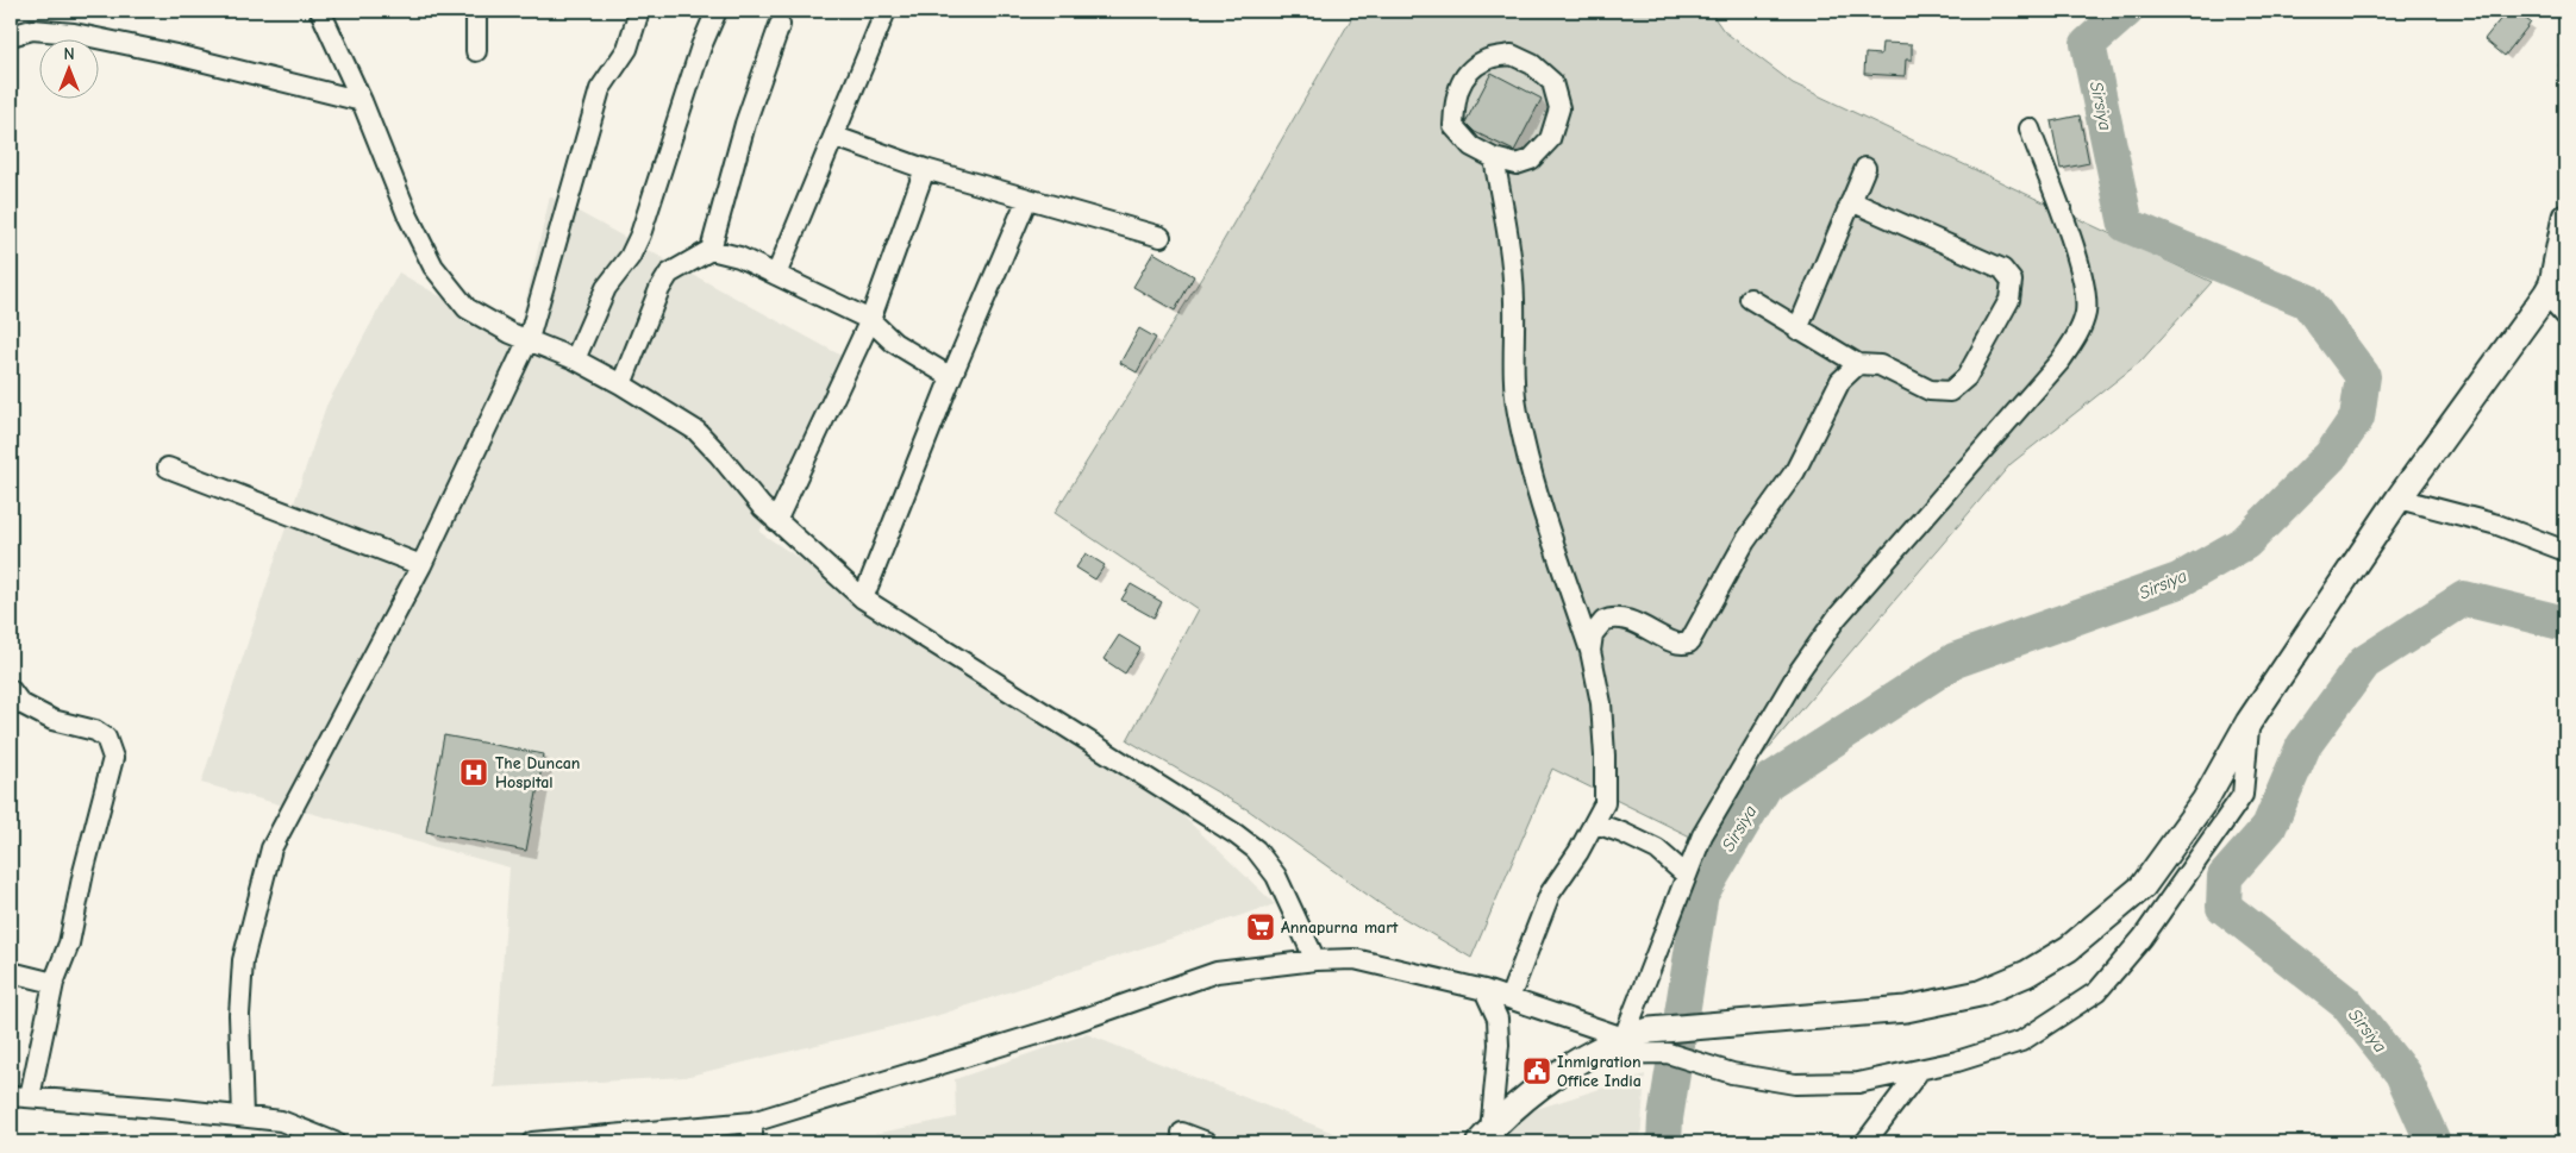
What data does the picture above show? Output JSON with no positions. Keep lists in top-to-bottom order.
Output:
{
  "water": ["Sirsiya"],
  "places": {
    "hospital": ["The Duncan Hospital"],
    "supermarket": ["Annapurna mart"],
    "public building": ["Inmigration Office India"]
  },
  "north": "top"
}
